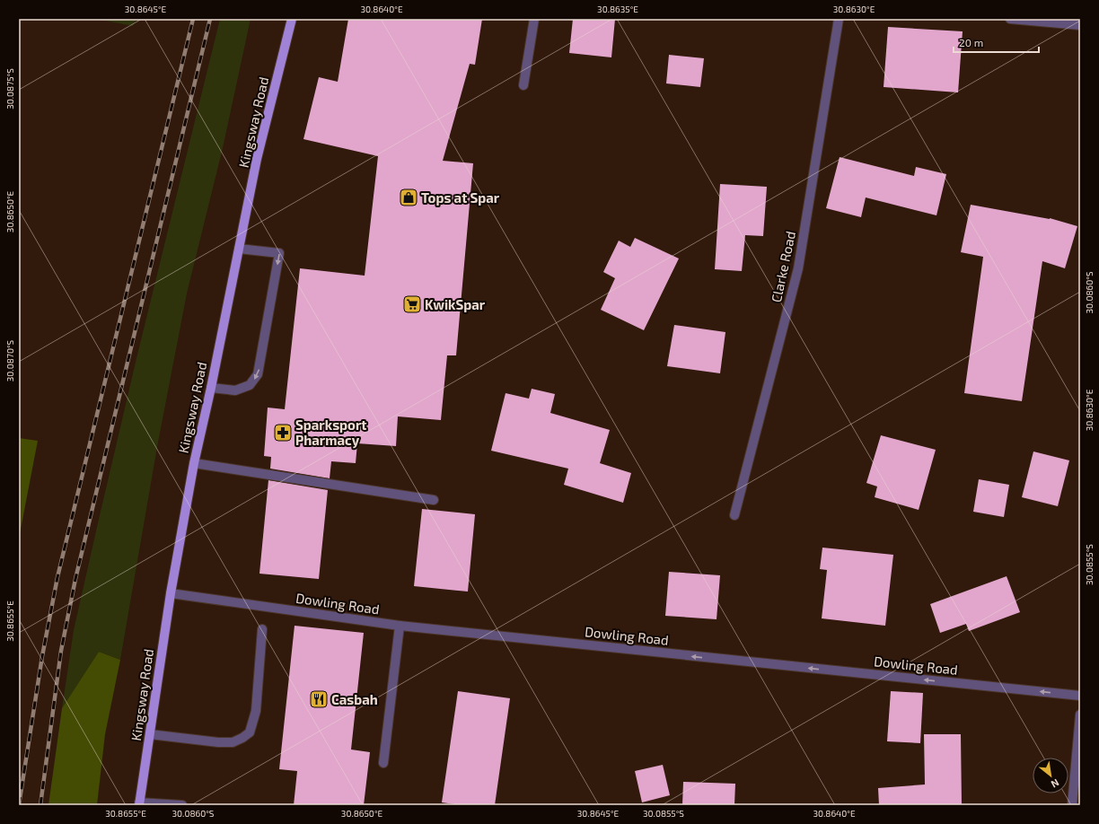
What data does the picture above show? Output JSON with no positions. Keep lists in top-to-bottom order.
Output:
{
  "streets": {
    "main road": ["Kingsway Road"],
    "street": ["Clarke Road", "Dowling Road"]
  },
  "crossings": [
    ["Kingsway Road", "Dowling Road"]
  ],
  "one_way": ["Dowling Road"],
  "places": {
    "shop": ["Tops at Spar"],
    "supermarket": ["KwikSpar"],
    "pharmacy": ["Sparksport Pharmacy"],
    "restaurant": ["Casbah"]
  },
  "scale_bar": "20 m",
  "north": "bottom right",
  "coordinates": [
    "30.8645°E",
    "30.8640°E",
    "30.8635°E",
    "30.8630°E",
    "30.0875°S",
    "30.8650°E",
    "30.0860°S",
    "30.0870°S",
    "30.0855°S",
    "30.8655°E"
  ]
}
